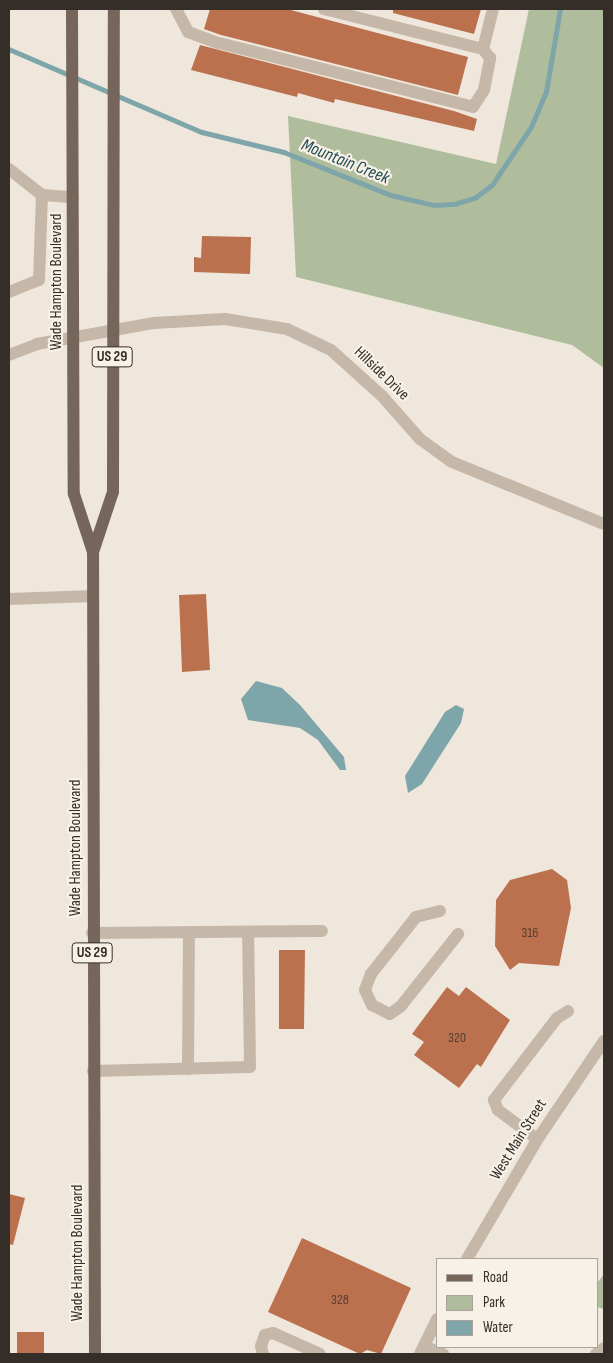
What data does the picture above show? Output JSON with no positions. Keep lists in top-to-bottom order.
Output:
{
  "streets": {
    "main road": ["Wade Hampton Boulevard", "US 29"],
    "street": ["Hillside Drive", "West Main Street"]
  },
  "crossings": [
    ["Wade Hampton Boulevard", "Hillside Drive"]
  ],
  "water": ["Mountain Creek"],
  "house_numbers": ["316", "320", "328"],
  "legend": ["Road", "Park", "Water"]
}
